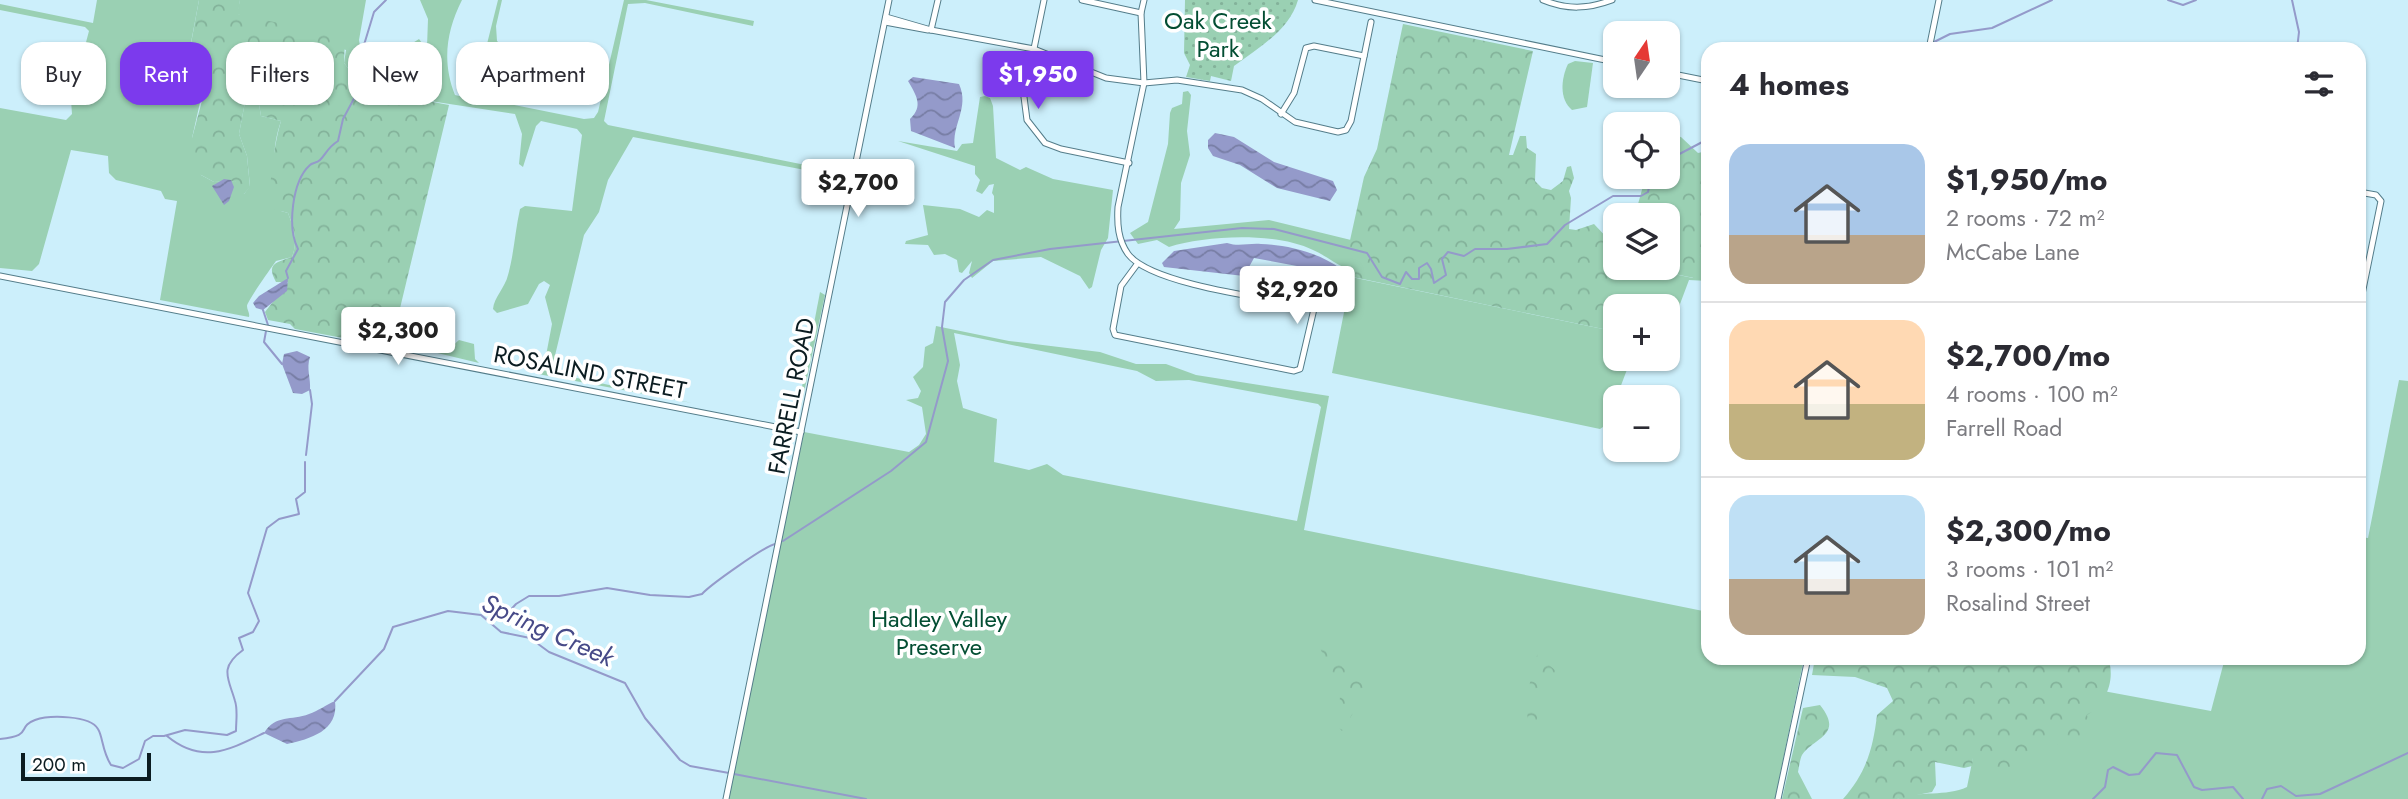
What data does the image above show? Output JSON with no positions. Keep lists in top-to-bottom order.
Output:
{
  "streets": {
    "street": ["ROSALIND STREET", "FARRELL ROAD"]
  },
  "crossings": [
    ["ROSALIND STREET", "FARRELL ROAD"]
  ],
  "water": ["Spring Creek"],
  "parks": ["Oak Creek Park", "Hadley Valley Preserve"],
  "scale_bar": "200 m",
  "north": "top",
  "page": {
    "map_buttons": ["+", "−"],
    "chip": [
      "Buy",
      "Rent",
      "Filters",
      "New",
      "Apartment"
    ],
    "heading": "4 homes",
    "price": [
      "$1,950",
      "$2,700",
      "$2,920",
      "$2,300"
    ],
    "list": [
      {
        "name": "$1,950/mo",
        "note": "2 rooms · 72 m² · McCabe Lane"
      },
      {
        "name": "$2,700/mo",
        "note": "4 rooms · 100 m² · Farrell Road"
      },
      {
        "name": "$2,300/mo",
        "note": "3 rooms · 101 m² · Rosalind Street"
      }
    ],
    "scale": "200 m"
  }
}
